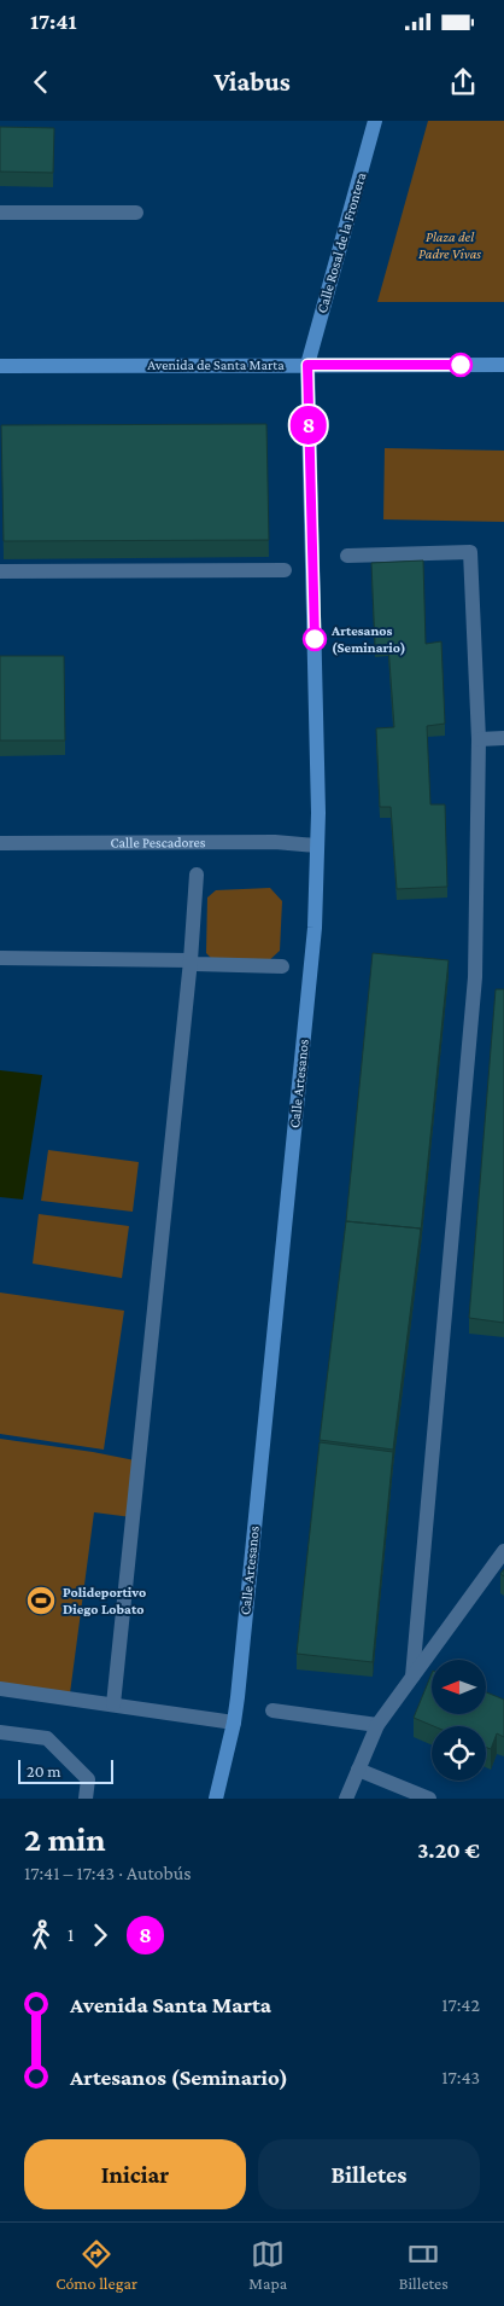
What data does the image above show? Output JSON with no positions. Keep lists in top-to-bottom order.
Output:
{
  "streets": {
    "street": [
      "Calle Rosal de la Frontera",
      "Avenida de Santa Marta",
      "Calle Pescadores",
      "Calle Artesanos"
    ]
  },
  "crossings": [
    ["Calle Rosal de la Frontera", "Avenida de Santa Marta"],
    ["Calle Rosal de la Frontera", "Calle Artesanos"],
    ["Avenida de Santa Marta", "Calle Artesanos"],
    ["Calle Pescadores", "Calle Artesanos"]
  ],
  "parks": ["Plaza del Padre Vivas"],
  "places": {
    "other": ["Artesanos (Seminario)"],
    "sports": ["Polideportivo Diego Lobato"]
  },
  "lines": ["bus line 8"],
  "scale_bar": "20 m",
  "north": "left",
  "page": {
    "status": "17:41",
    "header": "Viabus",
    "on_map": "8",
    "scale": "20 m",
    "heading": ["2 min", "17:41 – 17:43 · Autobús", "3.20 €"],
    "legs": ["1", "8"],
    "list": [
      {
        "name": "Avenida Santa Marta",
        "value": "17:42"
      },
      {
        "name": "Artesanos (Seminario)",
        "value": "17:43"
      }
    ],
    "buttons": ["Iniciar", "Billetes"],
    "tabs": ["Cómo llegar", "Mapa", "Billetes"]
  }
}
